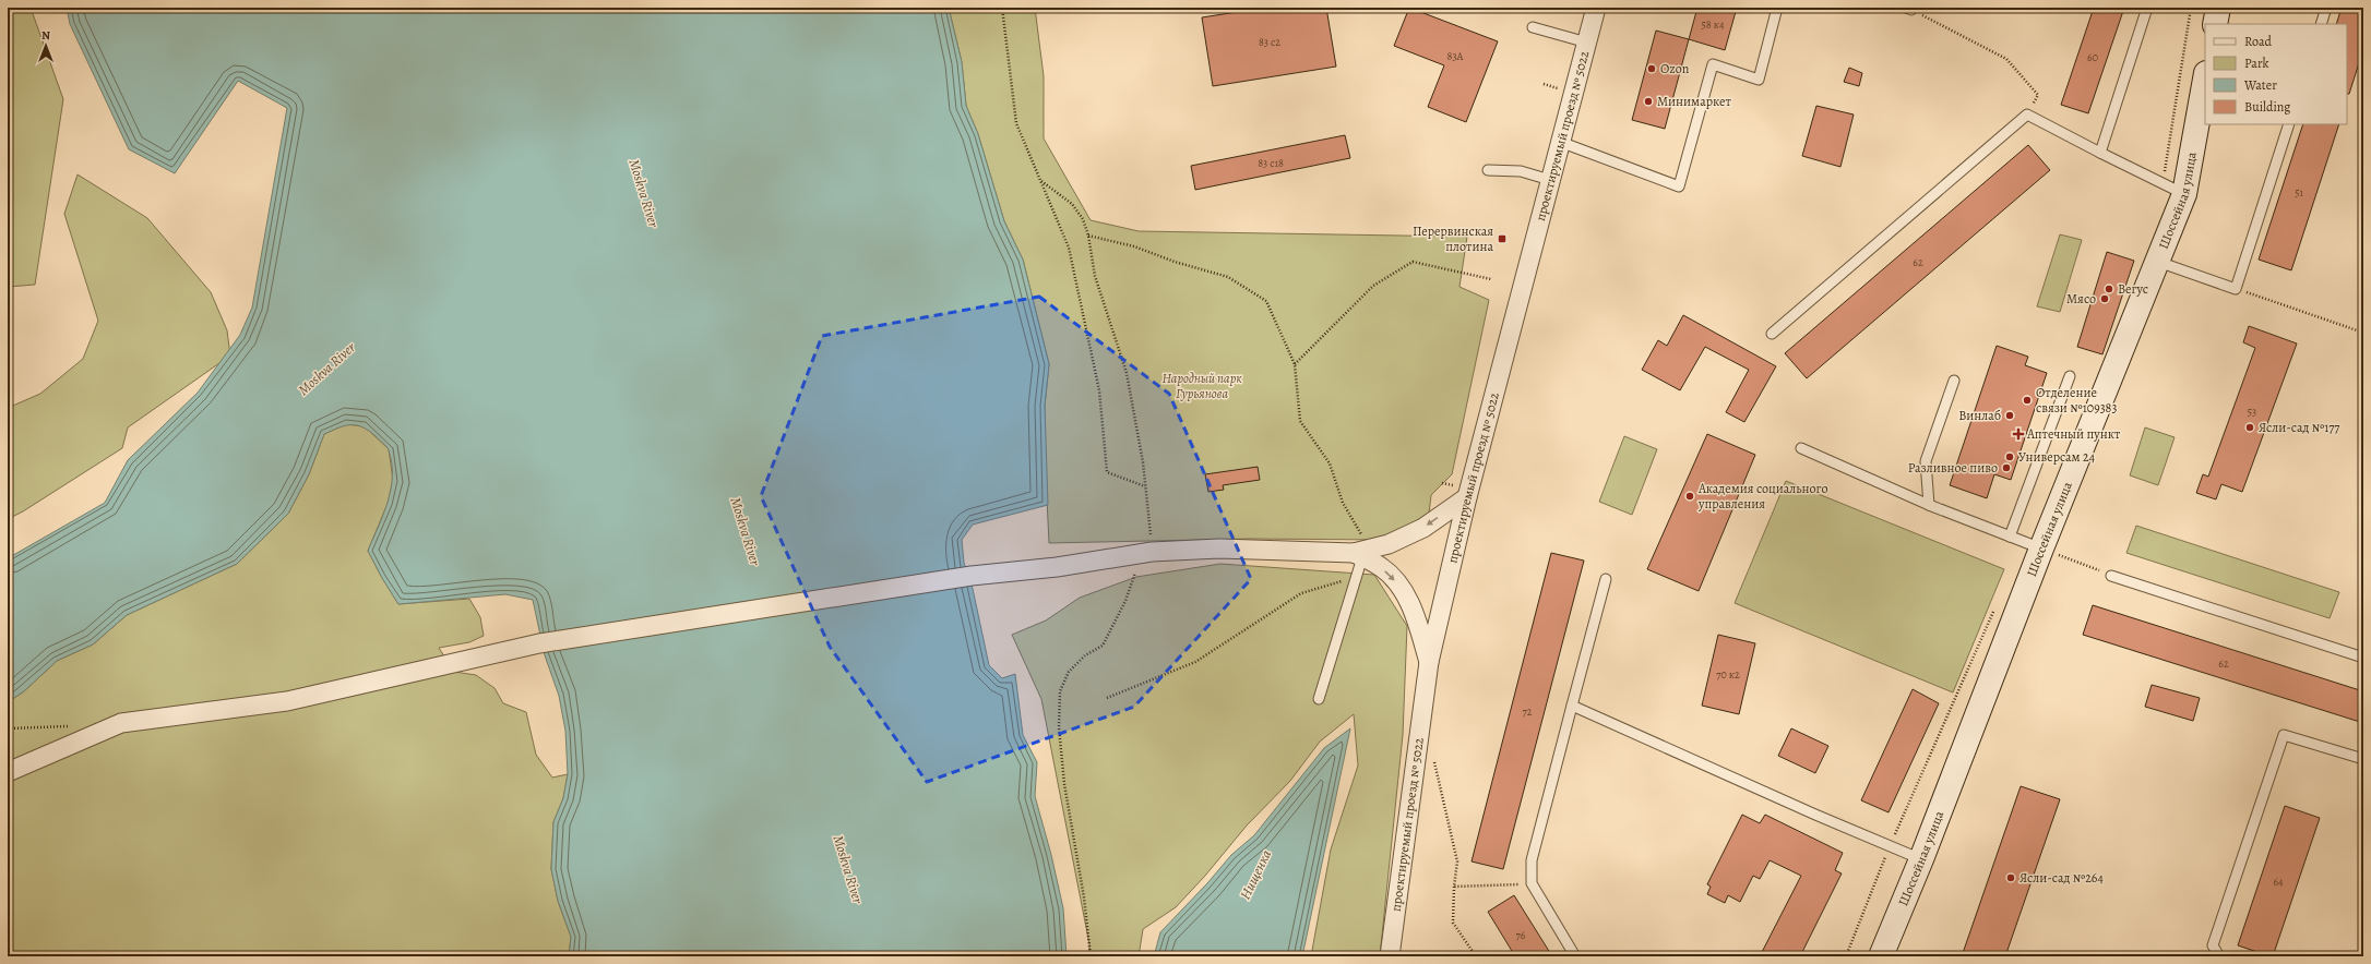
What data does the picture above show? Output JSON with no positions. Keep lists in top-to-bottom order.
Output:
{
  "streets": {
    "main road": ["Шоссейная улица"],
    "street": ["проектируемый проезд № 5022"]
  },
  "water": ["Moskva River", "Нищенка"],
  "parks": ["Народный парк Гурьянова"],
  "places": {
    "other": [
      "Ozon",
      "Минимаркет",
      "Вегус",
      "Мясо",
      "Отделение связи №109383",
      "Винлаб",
      "Ясли-сад №177",
      "Универсам 24",
      "Разливное пиво",
      "Академия социального управления",
      "Ясли-сад №264"
    ],
    "transit": ["Перервинская плотина"],
    "health": ["Аптечный пункт"]
  },
  "house_numbers": [
    "58 к4",
    "83 с2",
    "83А",
    "60",
    "83 с18",
    "51",
    "62",
    "53",
    "62",
    "70 к2",
    "72",
    "64",
    "76"
  ],
  "legend": [
    "Road",
    "Park",
    "Water",
    "Building"
  ],
  "north": "top"
}
